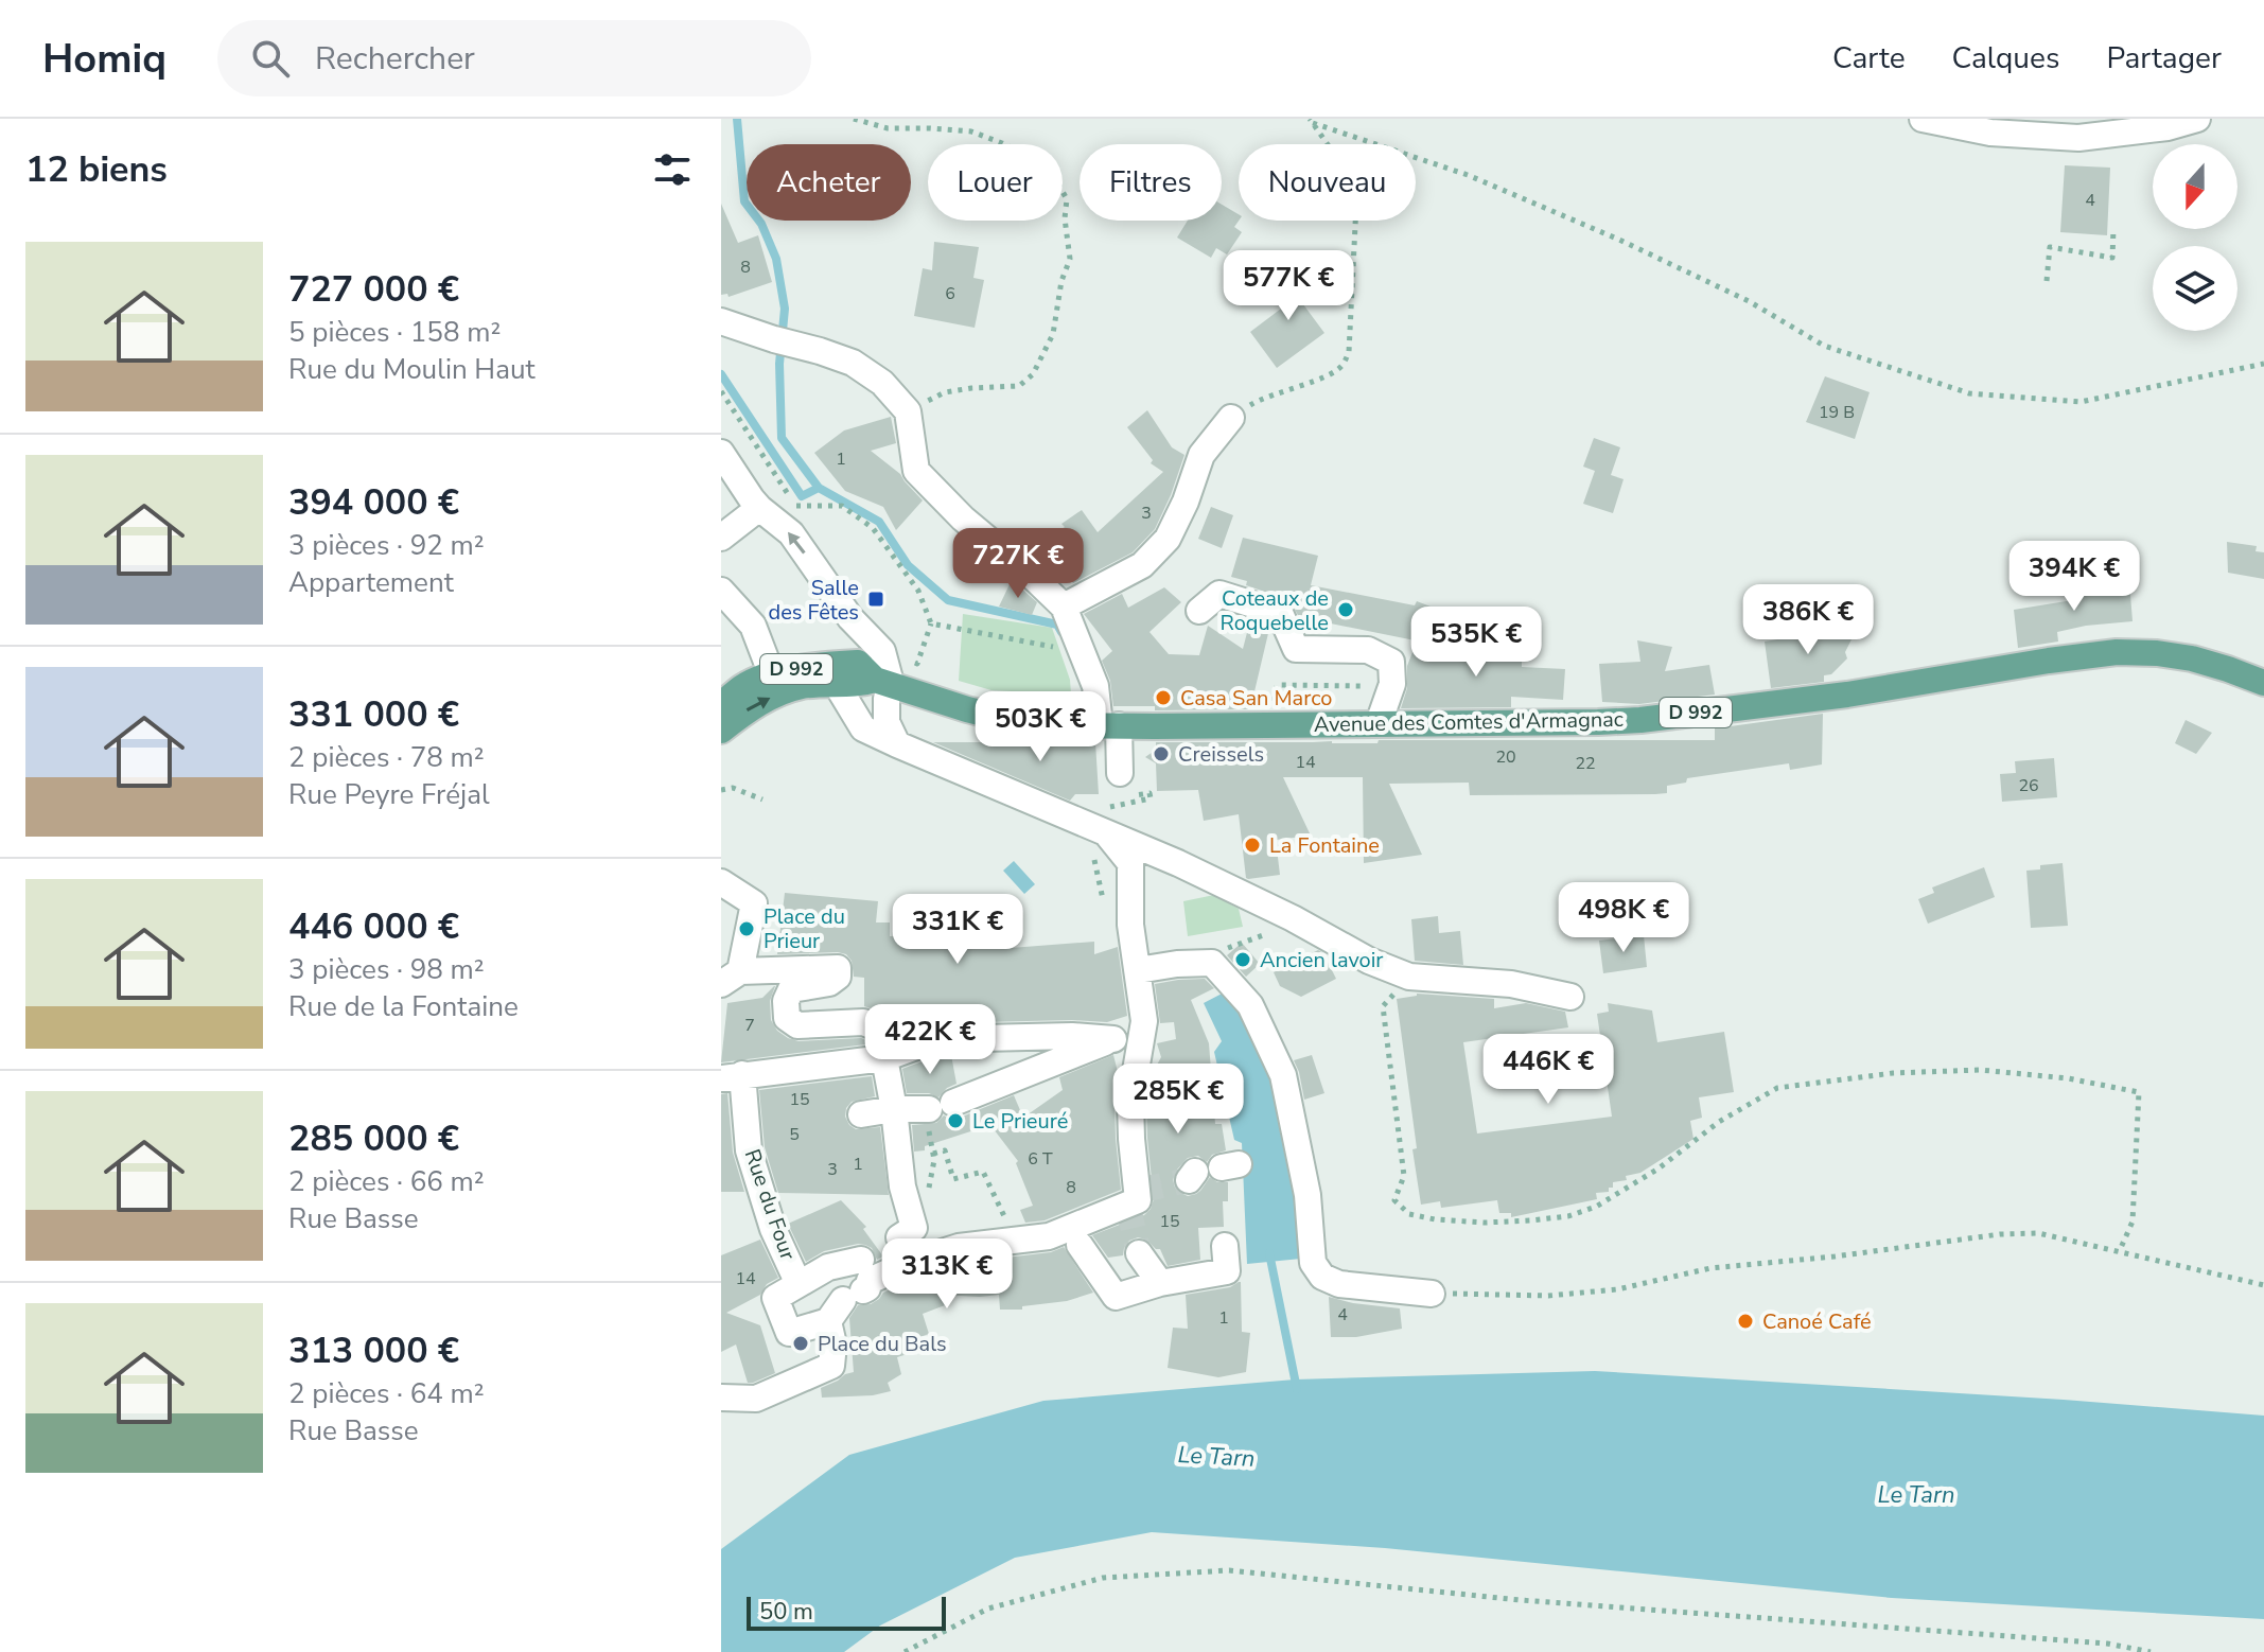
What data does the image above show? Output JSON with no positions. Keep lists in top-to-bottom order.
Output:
{
  "streets": {
    "main road": ["D 992", "Avenue des Comtes d'Armagnac"],
    "street": ["Rue du Four"]
  },
  "water": ["Le Tarn"],
  "places": {
    "transit": ["Salle des Fêtes"],
    "other": [
      "Coteaux de Roquebelle",
      "Casa San Marco",
      "Creissels",
      "La Fontaine",
      "Place du Prieur",
      "Ancien lavoir",
      "Le Prieuré",
      "Canoé Café",
      "Place du Bals"
    ]
  },
  "house_numbers": [
    "4",
    "8",
    "6",
    "19 B",
    "1",
    "3",
    "20",
    "14",
    "22",
    "26",
    "7",
    "15",
    "5",
    "6 T",
    "1",
    "3",
    "8",
    "15",
    "14",
    "4",
    "1"
  ],
  "scale_bar": "50 m",
  "north": "bottom",
  "page": {
    "header": "Homiq",
    "search": "Rechercher",
    "nav": ["Carte", "Calques", "Partager"],
    "heading": "12 biens",
    "chip": [
      "Acheter",
      "Louer",
      "Filtres",
      "Nouveau"
    ],
    "list": [
      {
        "name": "727 000 €",
        "note": "5 pièces · 158 m² · Rue du Moulin Haut"
      },
      {
        "name": "394 000 €",
        "note": "3 pièces · 92 m² · Appartement"
      },
      {
        "name": "331 000 €",
        "note": "2 pièces · 78 m² · Rue Peyre Fréjal"
      },
      {
        "name": "446 000 €",
        "note": "3 pièces · 98 m² · Rue de la Fontaine"
      },
      {
        "name": "285 000 €",
        "note": "2 pièces · 66 m² · Rue Basse"
      },
      {
        "name": "313 000 €",
        "note": "2 pièces · 64 m² · Rue Basse"
      }
    ],
    "price": [
      "577K €",
      "727K €",
      "394K €",
      "386K €",
      "535K €",
      "503K €",
      "498K €",
      "331K €",
      "422K €",
      "446K €",
      "285K €",
      "313K €"
    ],
    "scale": "50 m"
  }
}
